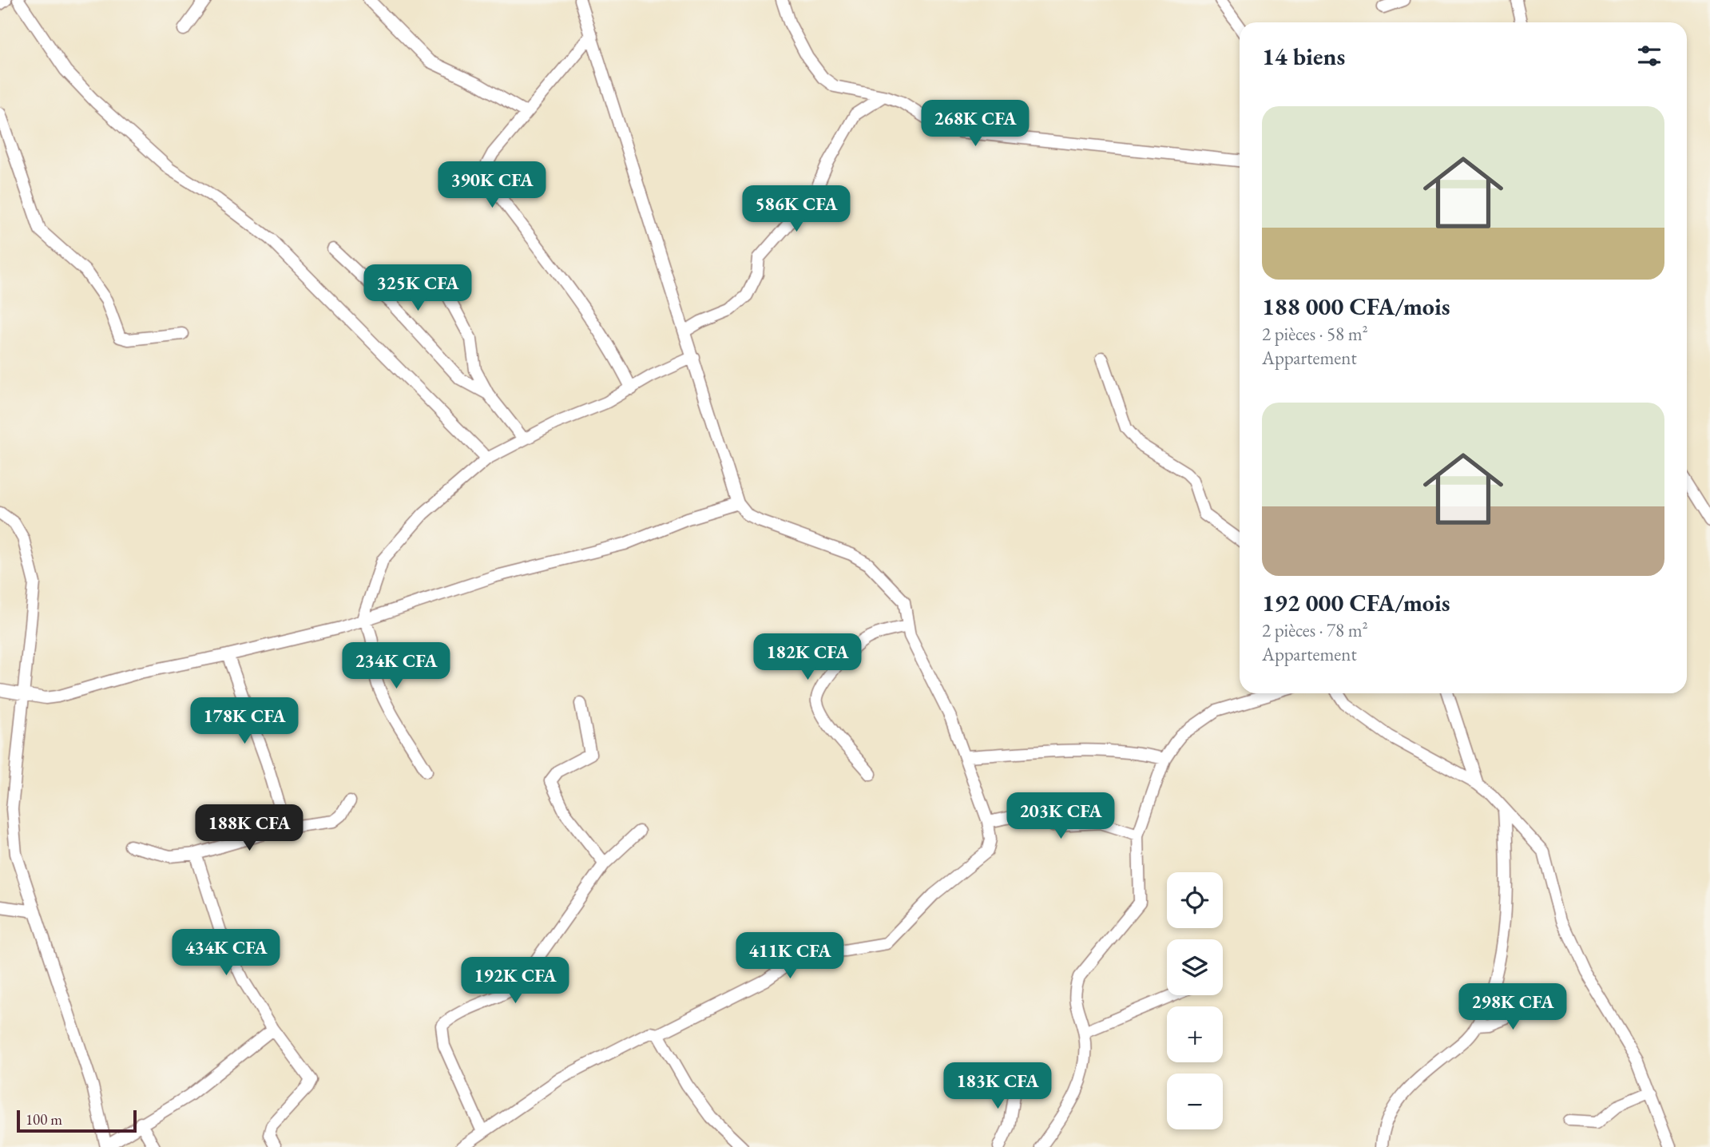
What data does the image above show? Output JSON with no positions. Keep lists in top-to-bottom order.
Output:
{
  "scale_bar": "100 m",
  "page": {
    "heading": "14 biens",
    "list": [
      {
        "name": "188 000 CFA/mois",
        "note": "2 pièces · 58 m² · Appartement"
      },
      {
        "name": "192 000 CFA/mois",
        "note": "2 pièces · 78 m² · Appartement"
      }
    ],
    "price": [
      "268K CFA",
      "390K CFA",
      "586K CFA",
      "325K CFA",
      "182K CFA",
      "234K CFA",
      "178K CFA",
      "203K CFA",
      "188K CFA",
      "434K CFA",
      "411K CFA",
      "192K CFA",
      "298K CFA",
      "183K CFA"
    ],
    "map_buttons": ["+", "−"],
    "scale": "100 m"
  }
}
